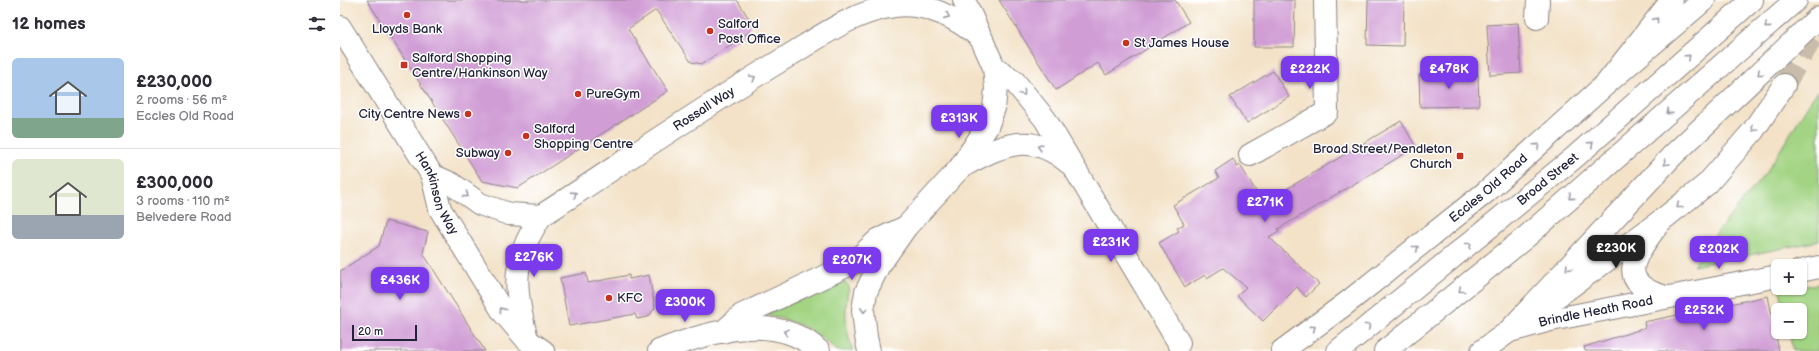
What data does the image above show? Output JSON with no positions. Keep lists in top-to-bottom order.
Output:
{
  "streets": {
    "main road": [
      "Rossall Way",
      "Broad Street",
      "Eccles Old Road",
      "Hankinson Way",
      "Brindle Heath Road"
    ]
  },
  "one_way": ["Hankinson Way"],
  "places": {
    "other": [
      "Lloyds Bank",
      "Salford Post Office",
      "St James House",
      "PureGym",
      "City Centre News",
      "Salford Shopping Centre",
      "Subway",
      "KFC"
    ],
    "transit": ["Salford Shopping Centre/Hankinson Way", "Broad Street/Pendleton Church"]
  },
  "scale_bar": "20 m",
  "page": {
    "heading": "12 homes",
    "list": [
      {
        "name": "£230,000",
        "note": "2 rooms · 56 m² · Eccles Old Road"
      },
      {
        "name": "£300,000",
        "note": "3 rooms · 110 m² · Belvedere Road"
      }
    ],
    "price": [
      "£222K",
      "£478K",
      "£313K",
      "£271K",
      "£231K",
      "£230K",
      "£202K",
      "£276K",
      "£207K",
      "£436K",
      "£300K",
      "£252K"
    ],
    "map_buttons": ["+", "−"],
    "scale": "20 m"
  }
}
